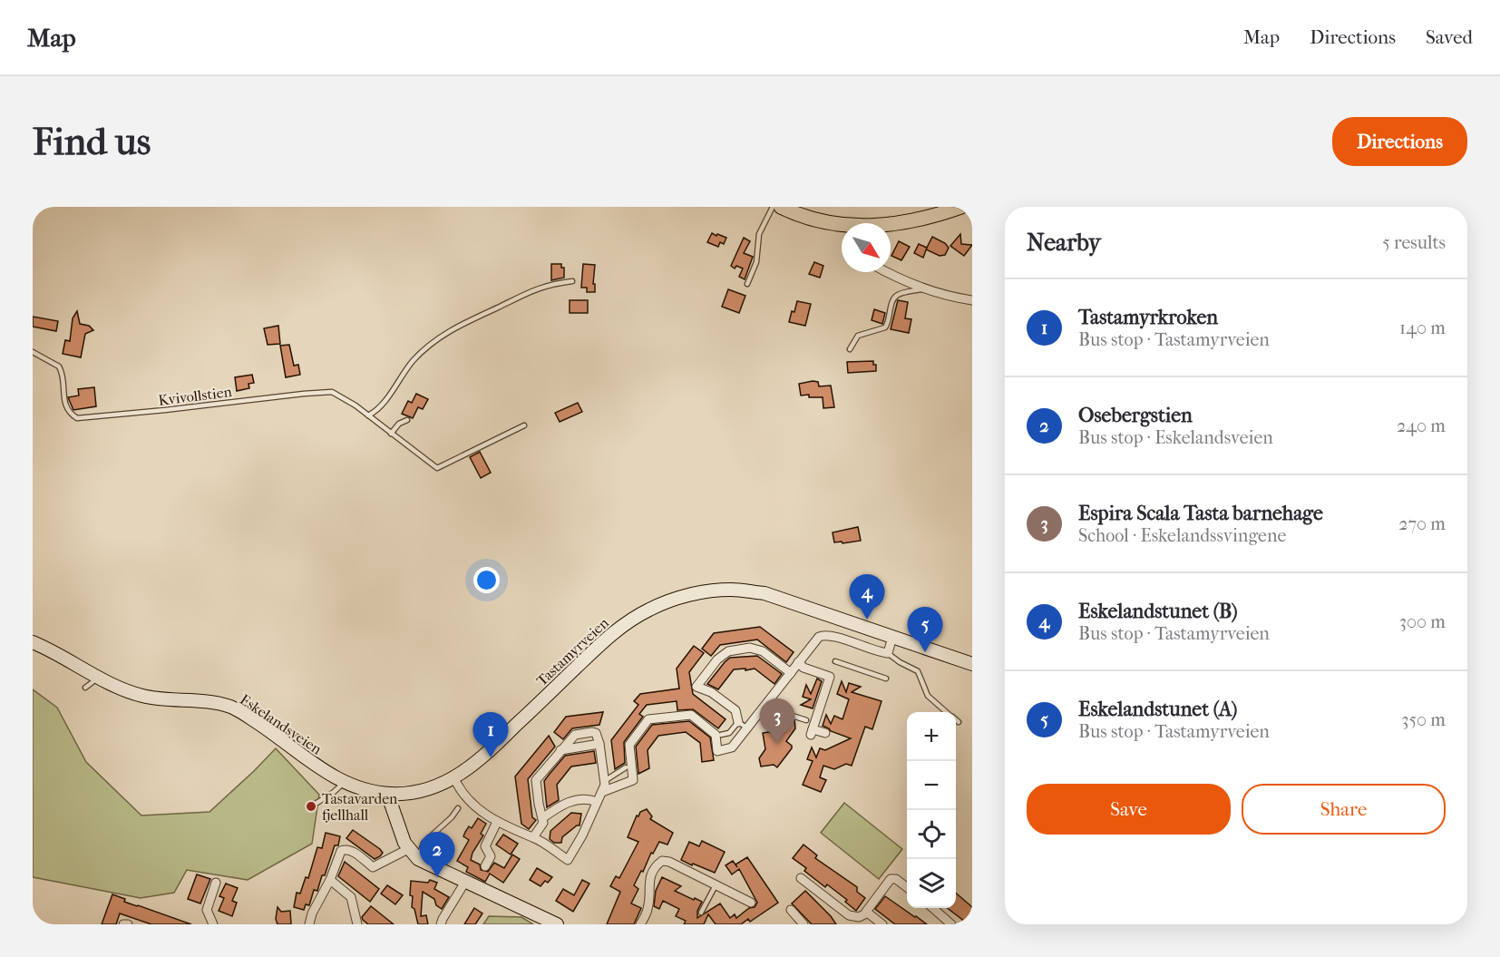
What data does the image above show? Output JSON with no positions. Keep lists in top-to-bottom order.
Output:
{
  "streets": {
    "main road": ["Tastamyrveien", "Eskelandsveien"],
    "lane": ["Kvivollstien"]
  },
  "crossings": [
    ["Tastamyrveien", "Eskelandsveien"]
  ],
  "places": ["Tastavarden fjellhall"],
  "north": "bottom right",
  "page": {
    "header": "Map",
    "nav": ["Map", "Directions", "Saved"],
    "buttons": [
      "Directions",
      ["Save", "Share"]
    ],
    "title": "Find us",
    "heading": ["Nearby", "5 results"],
    "list": [
      {
        "mark": "1",
        "name": "Tastamyrkroken",
        "note": "Bus stop · Tastamyrveien",
        "value": "140 m"
      },
      {
        "mark": "2",
        "name": "Osebergstien",
        "note": "Bus stop · Eskelandsveien",
        "value": "240 m"
      },
      {
        "mark": "3",
        "name": "Espira Scala Tasta barnehage",
        "note": "School · Eskelandssvingene",
        "value": "270 m"
      },
      {
        "mark": "4",
        "name": "Eskelandstunet (B)",
        "note": "Bus stop · Tastamyrveien",
        "value": "300 m"
      },
      {
        "mark": "5",
        "name": "Eskelandstunet (A)",
        "note": "Bus stop · Tastamyrveien",
        "value": "350 m"
      }
    ],
    "pins": [
      "4",
      "5",
      "3",
      "1",
      "2"
    ],
    "map_buttons": ["+", "−"]
  }
}
